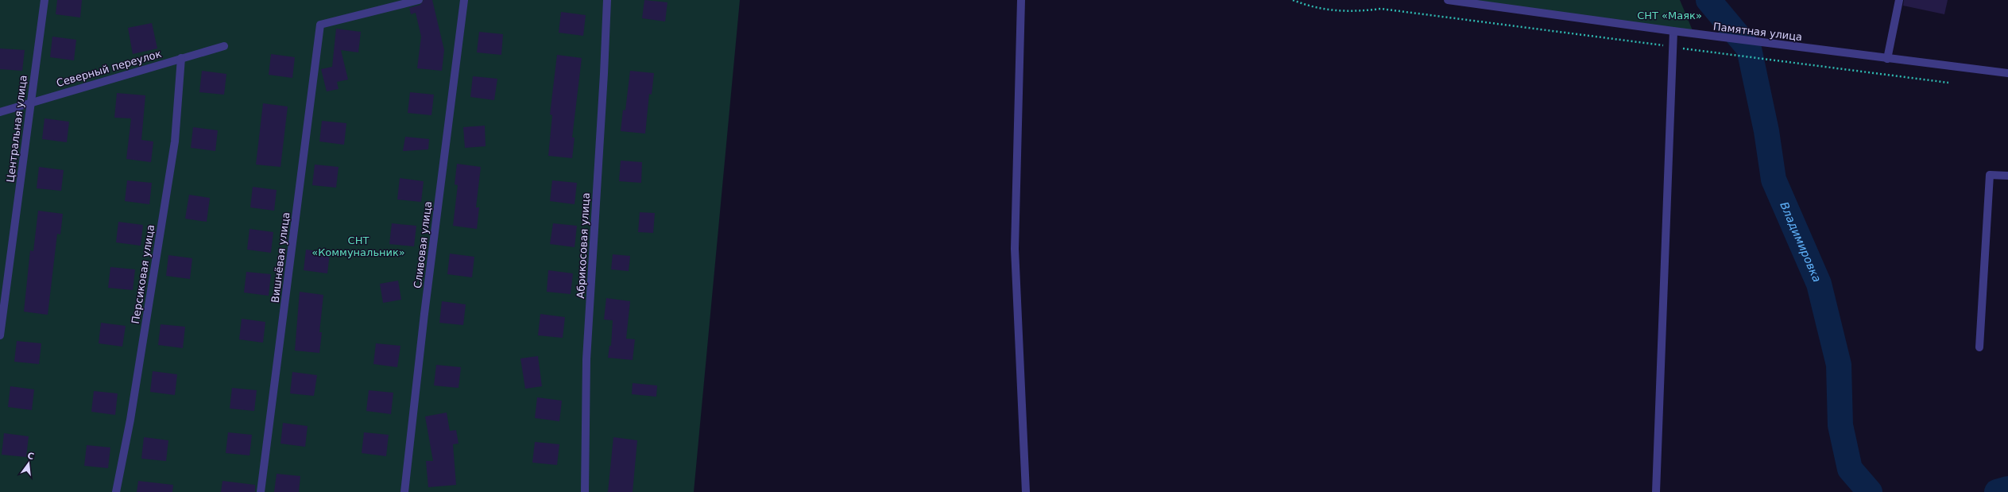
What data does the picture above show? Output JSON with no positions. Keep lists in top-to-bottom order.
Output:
{
  "streets": {
    "street": [
      "Памятная улица",
      "Северный переулок",
      "Центральная улица",
      "Сливовая улица",
      "Абрикосовая улица",
      "Вишнёвая улица",
      "Персиковая улица"
    ]
  },
  "crossings": [
    ["Северный переулок", "Центральная улица"],
    ["Северный переулок", "Персиковая улица"]
  ],
  "water": ["Владимировка"],
  "parks": ["СНТ «Маяк»", "СНТ «Коммунальник»"],
  "north": "top"
}
